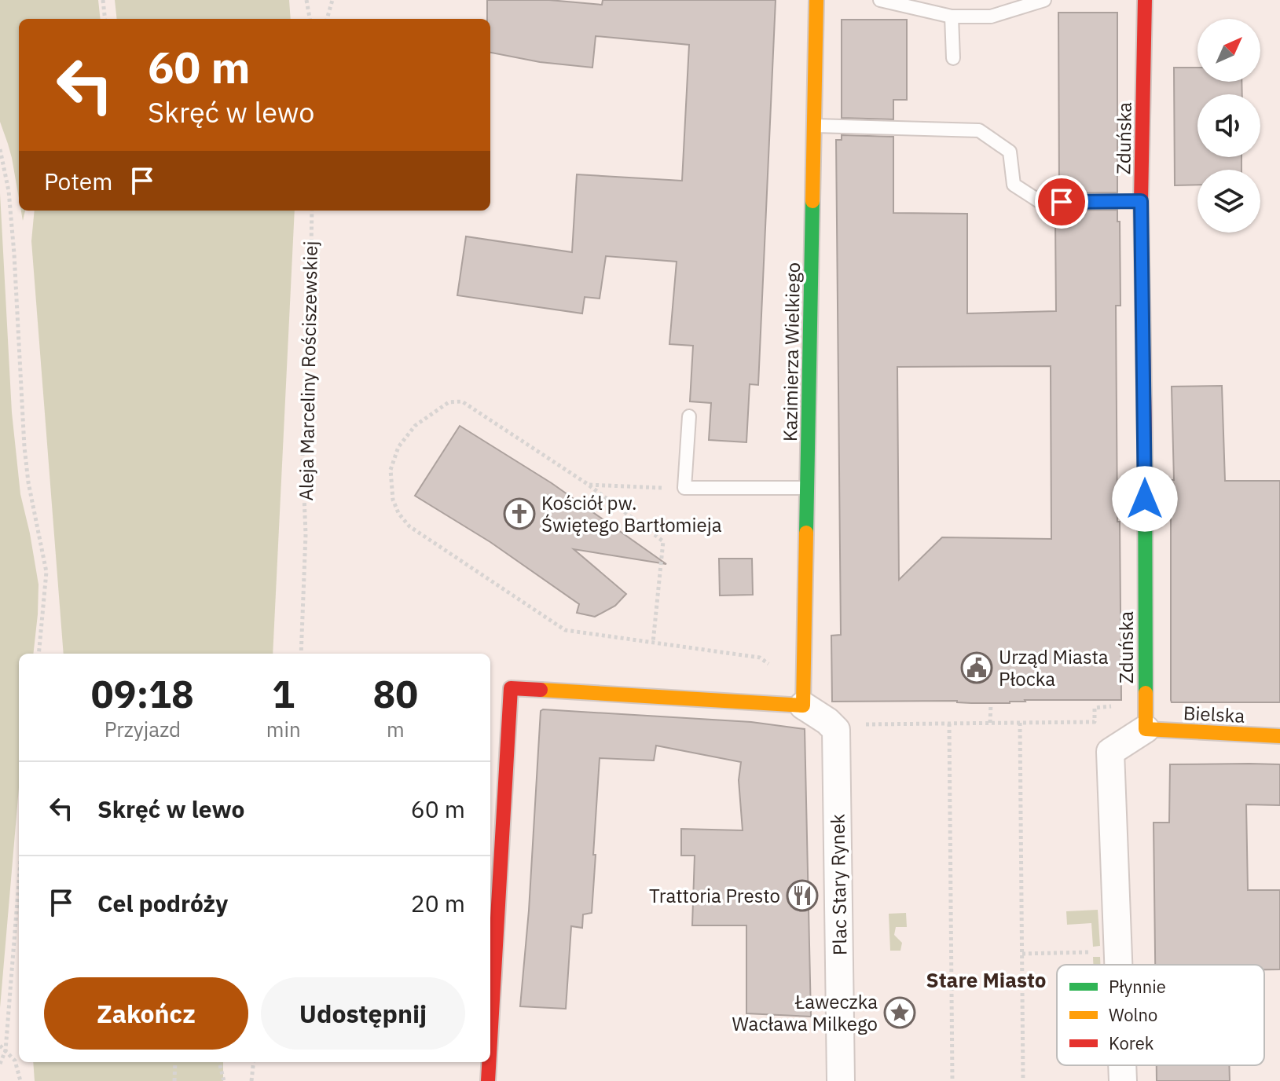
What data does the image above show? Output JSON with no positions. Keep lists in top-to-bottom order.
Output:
{
  "streets": {
    "street": [
      "Zduńska",
      "Kazimierza Wielkiego",
      "Bielska",
      "Plac Stary Rynek"
    ],
    "path": ["Aleja Marceliny Rościszewskiej"]
  },
  "crossings": [
    ["Zduńska", "Bielska"]
  ],
  "districts": ["Stare Miasto"],
  "places": {
    "church": ["Kościół pw. Świętego Bartłomieja"],
    "public building": ["Urząd Miasta Płocka"],
    "restaurant": ["Trattoria Presto"],
    "place": ["Ławeczka Wacława Milkego"]
  },
  "legend": ["Płynnie", "Wolno", "Korek"],
  "north": "top right",
  "page": {
    "turn": ["60 m", "Skręć w lewo"],
    "then": "Potem",
    "eta": [
      "09:18",
      "Przyjazd",
      "1",
      "min",
      "80",
      "m"
    ],
    "list": [
      {
        "name": "Skręć w lewo",
        "value": "60 m"
      },
      {
        "name": "Cel podróży",
        "value": "20 m"
      }
    ],
    "buttons": ["Zakończ", "Udostępnij"]
  }
}
